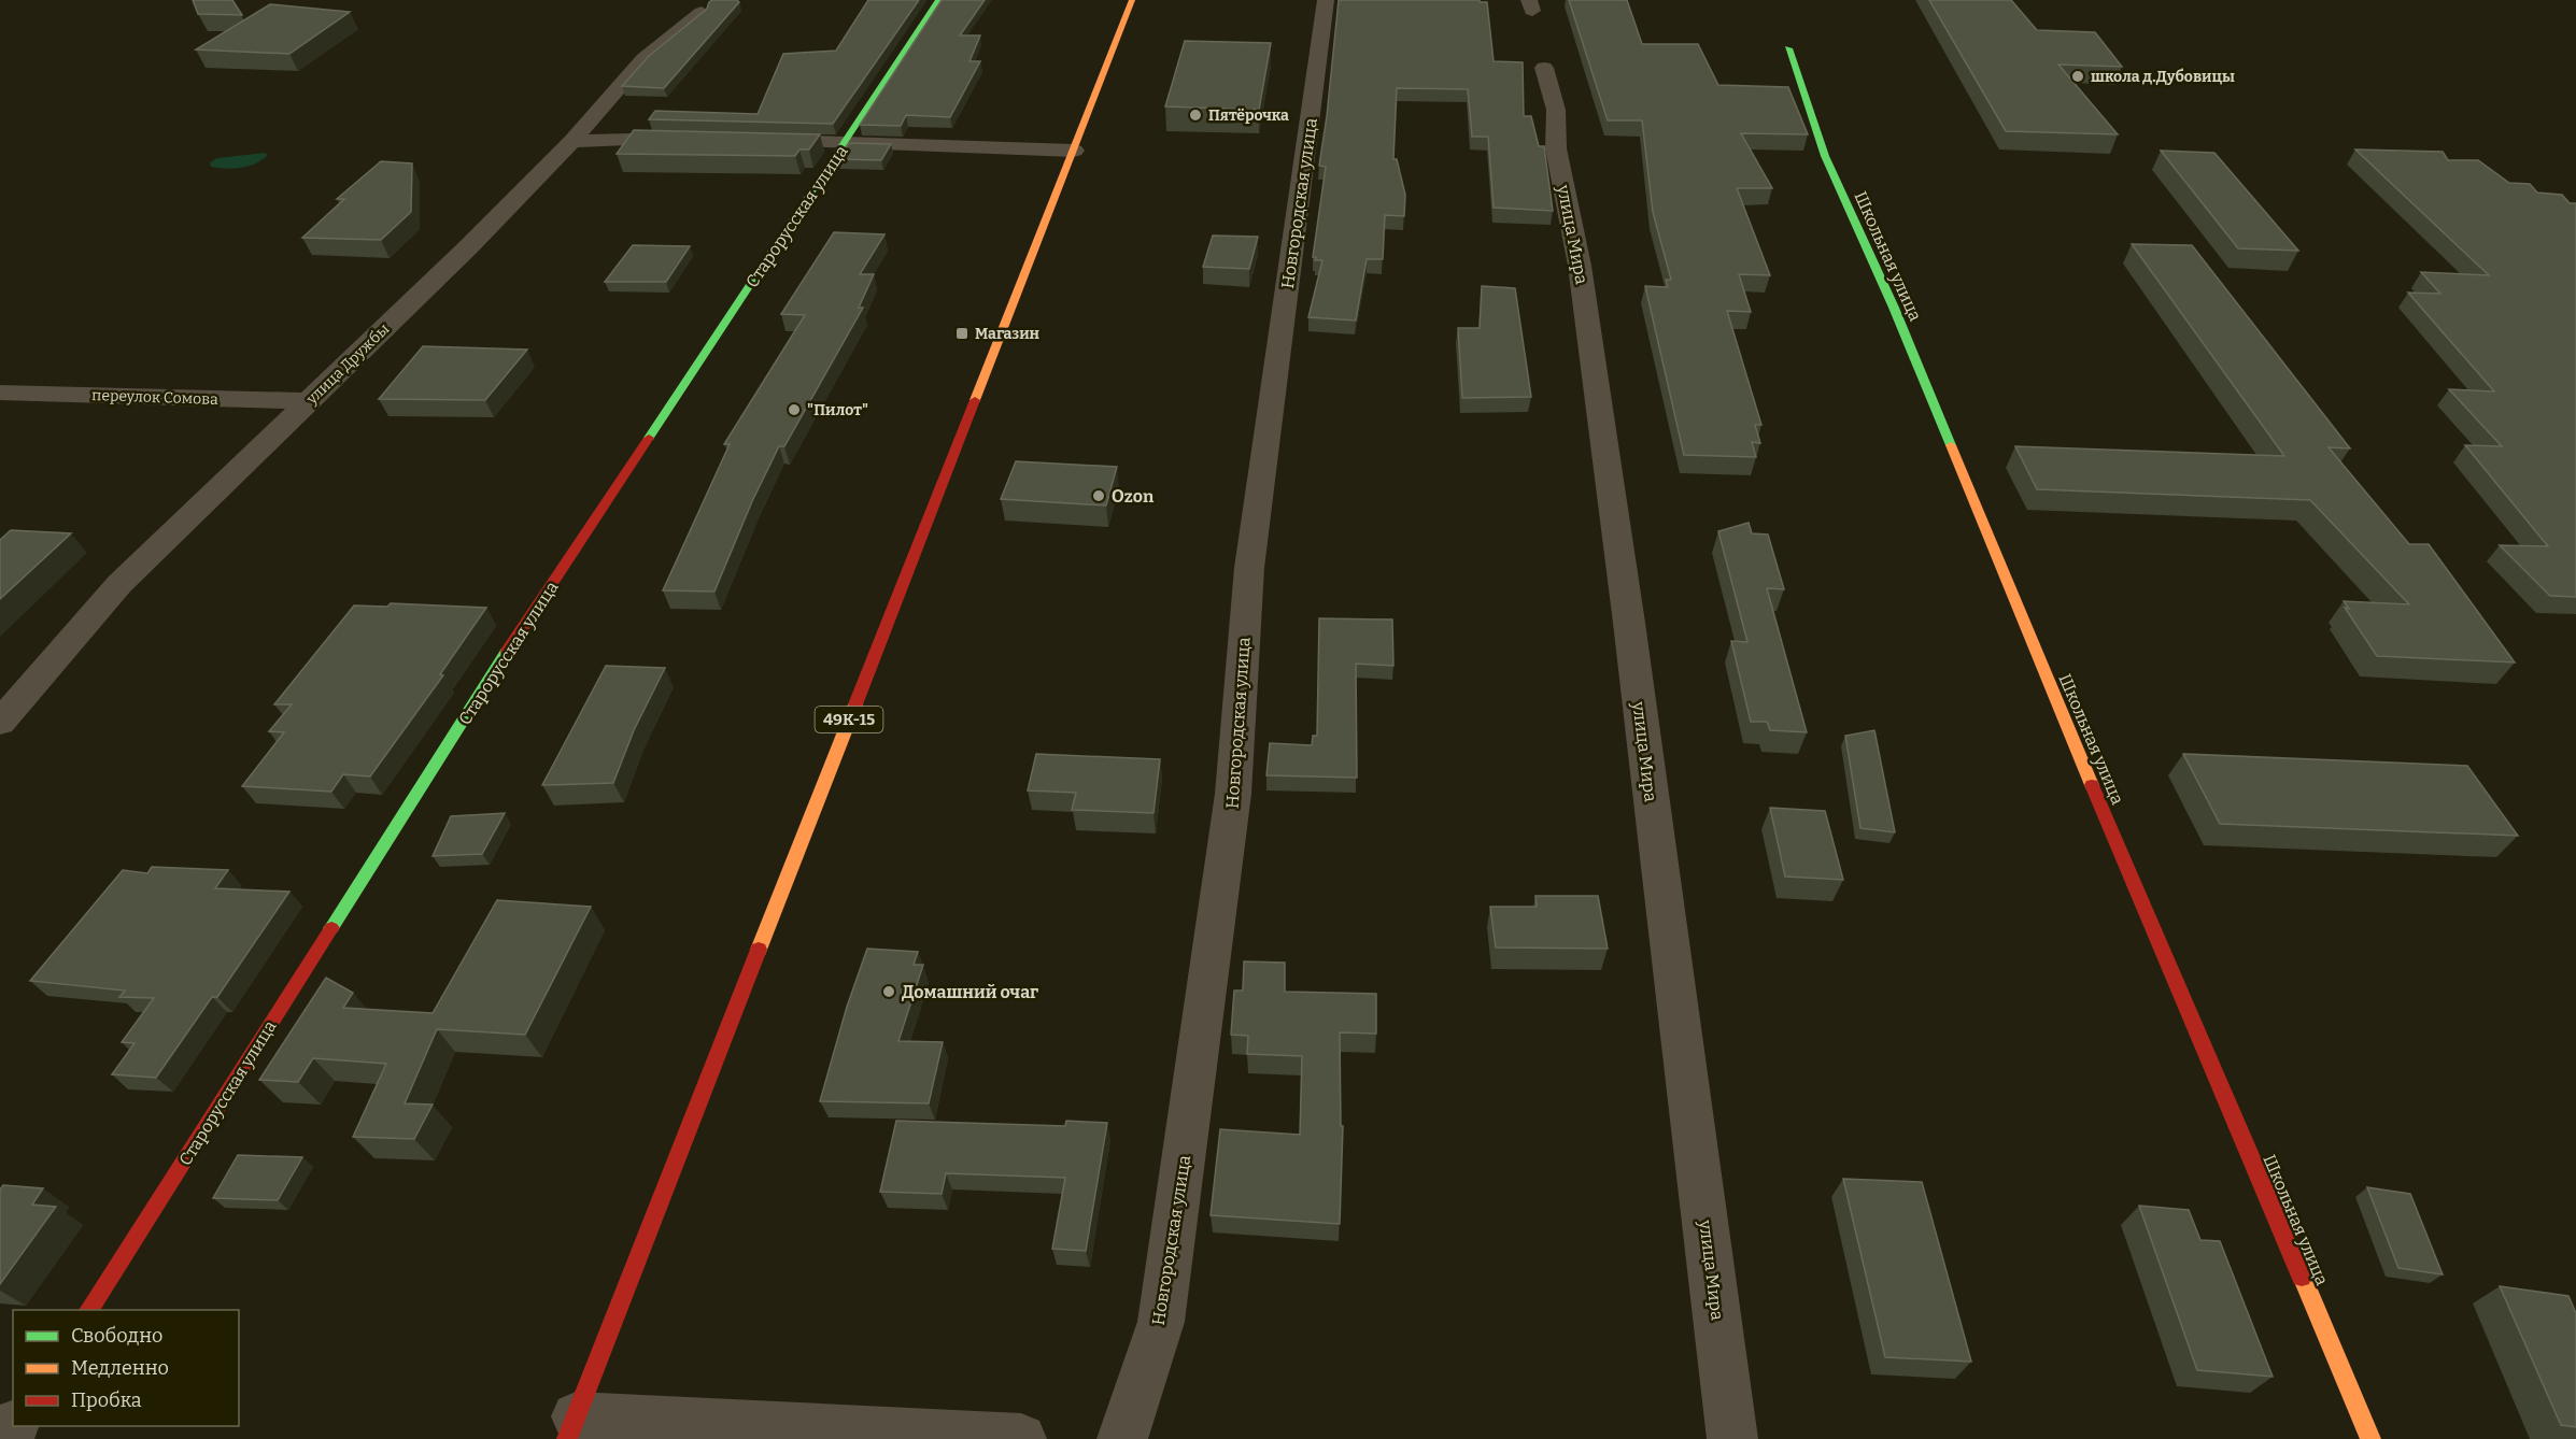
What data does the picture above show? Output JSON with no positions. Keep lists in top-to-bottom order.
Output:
{
  "streets": {
    "street": [
      "Новгородская улица",
      "Старорусская улица",
      "улица Мира",
      "Школьная улица",
      "улица Дружбы",
      "переулок Сомова",
      "49К-15"
    ]
  },
  "crossings": [
    ["улица Дружбы", "переулок Сомова"]
  ],
  "places": {
    "other": [
      "школа д.Дубовицы",
      "Пятёрочка",
      "\"Пилот\"",
      "Ozon",
      "Домашний очаг"
    ],
    "transit": ["Магазин"]
  },
  "legend": ["Свободно", "Медленно", "Пробка"]
}
